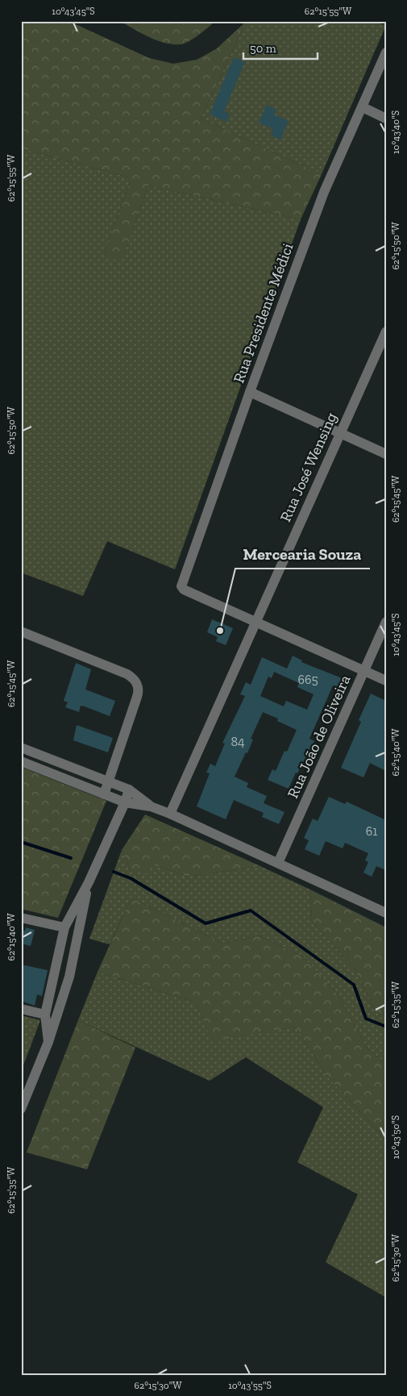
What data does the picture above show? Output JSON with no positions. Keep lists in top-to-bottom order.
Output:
{
  "streets": {
    "street": ["Rua Presidente Médici", "Rua José Wensing", "Rua João de Oliveira"]
  },
  "crossings": [
    ["Rua Presidente Médici", "Rua José Wensing"]
  ],
  "places": ["Mercearia Souza"],
  "house_numbers": ["665", "84", "61"],
  "scale_bar": "50 m",
  "coordinates": [
    "10°43'45\"S",
    "62°15'55\"W",
    "10°43'40\"S",
    "62°15'50\"W",
    "62°15'45\"W",
    "62°15'40\"W",
    "62°15'35\"W",
    "10°43'50\"S",
    "62°15'30\"W",
    "10°43'55\"S"
  ]
}
